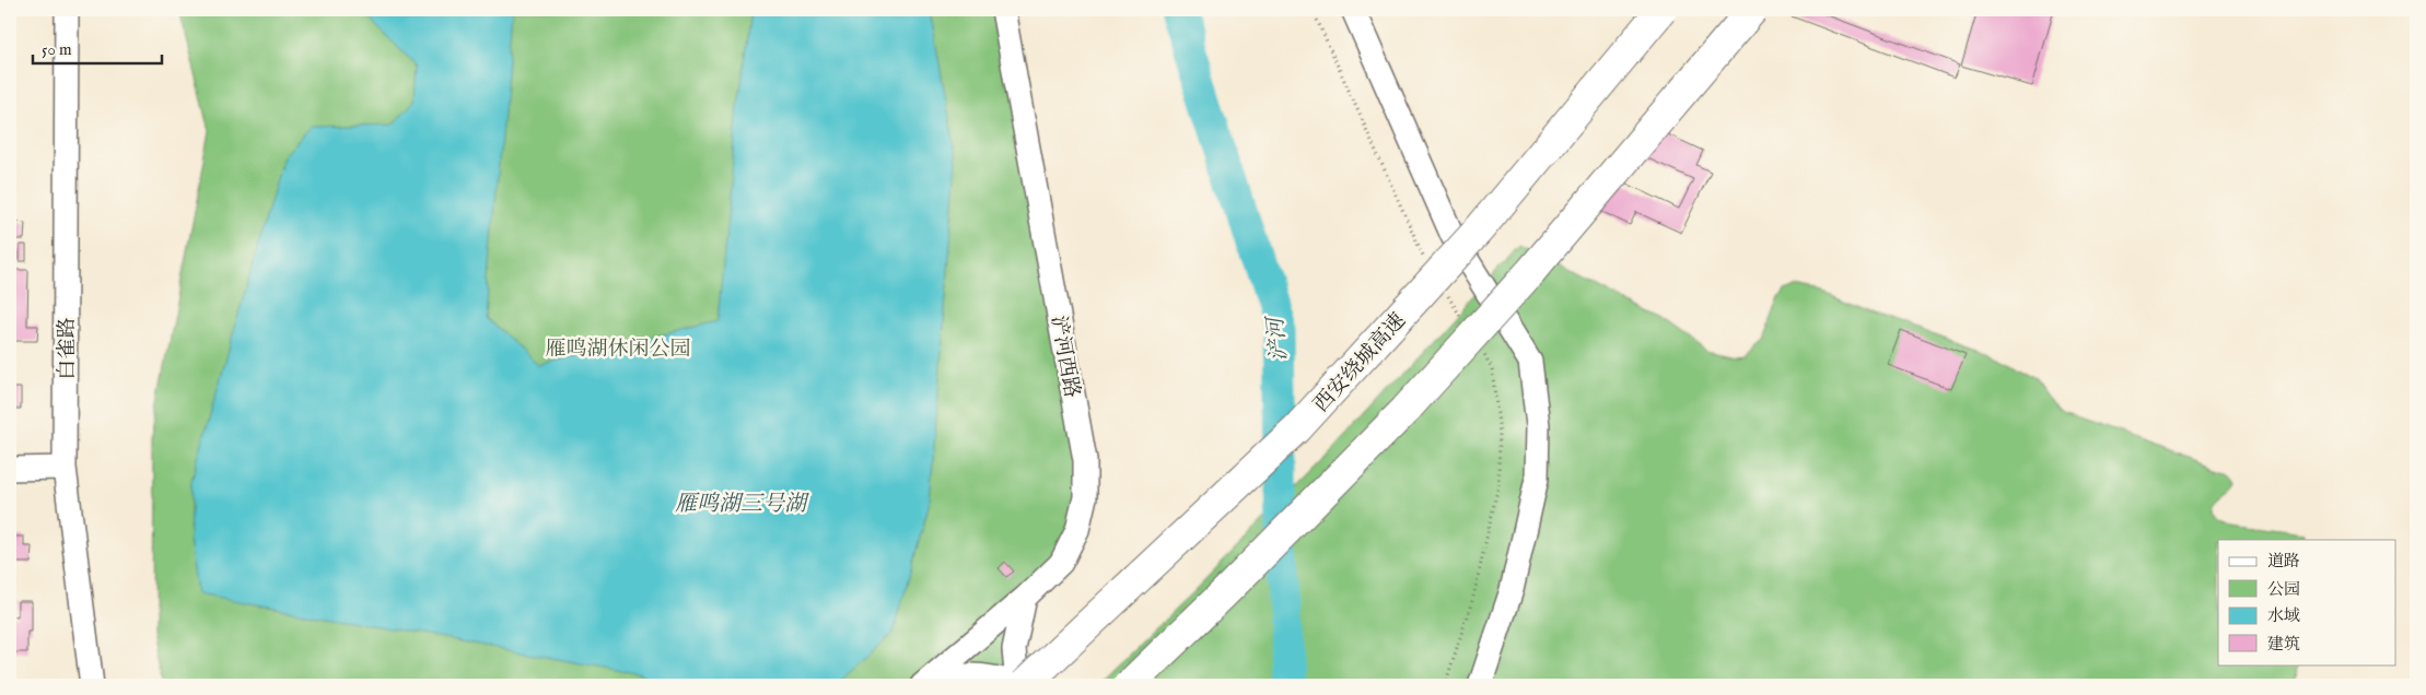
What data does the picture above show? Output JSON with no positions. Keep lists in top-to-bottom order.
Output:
{
  "streets": {
    "highway": ["西安绕城高速"],
    "street": ["白雀路", "浐河西路"]
  },
  "water": ["浐河", "雁鸣湖三号湖"],
  "parks": ["雁鸣湖休闲公园"],
  "legend": [
    "道路",
    "公园",
    "水域",
    "建筑"
  ],
  "scale_bar": "50 m"
}
